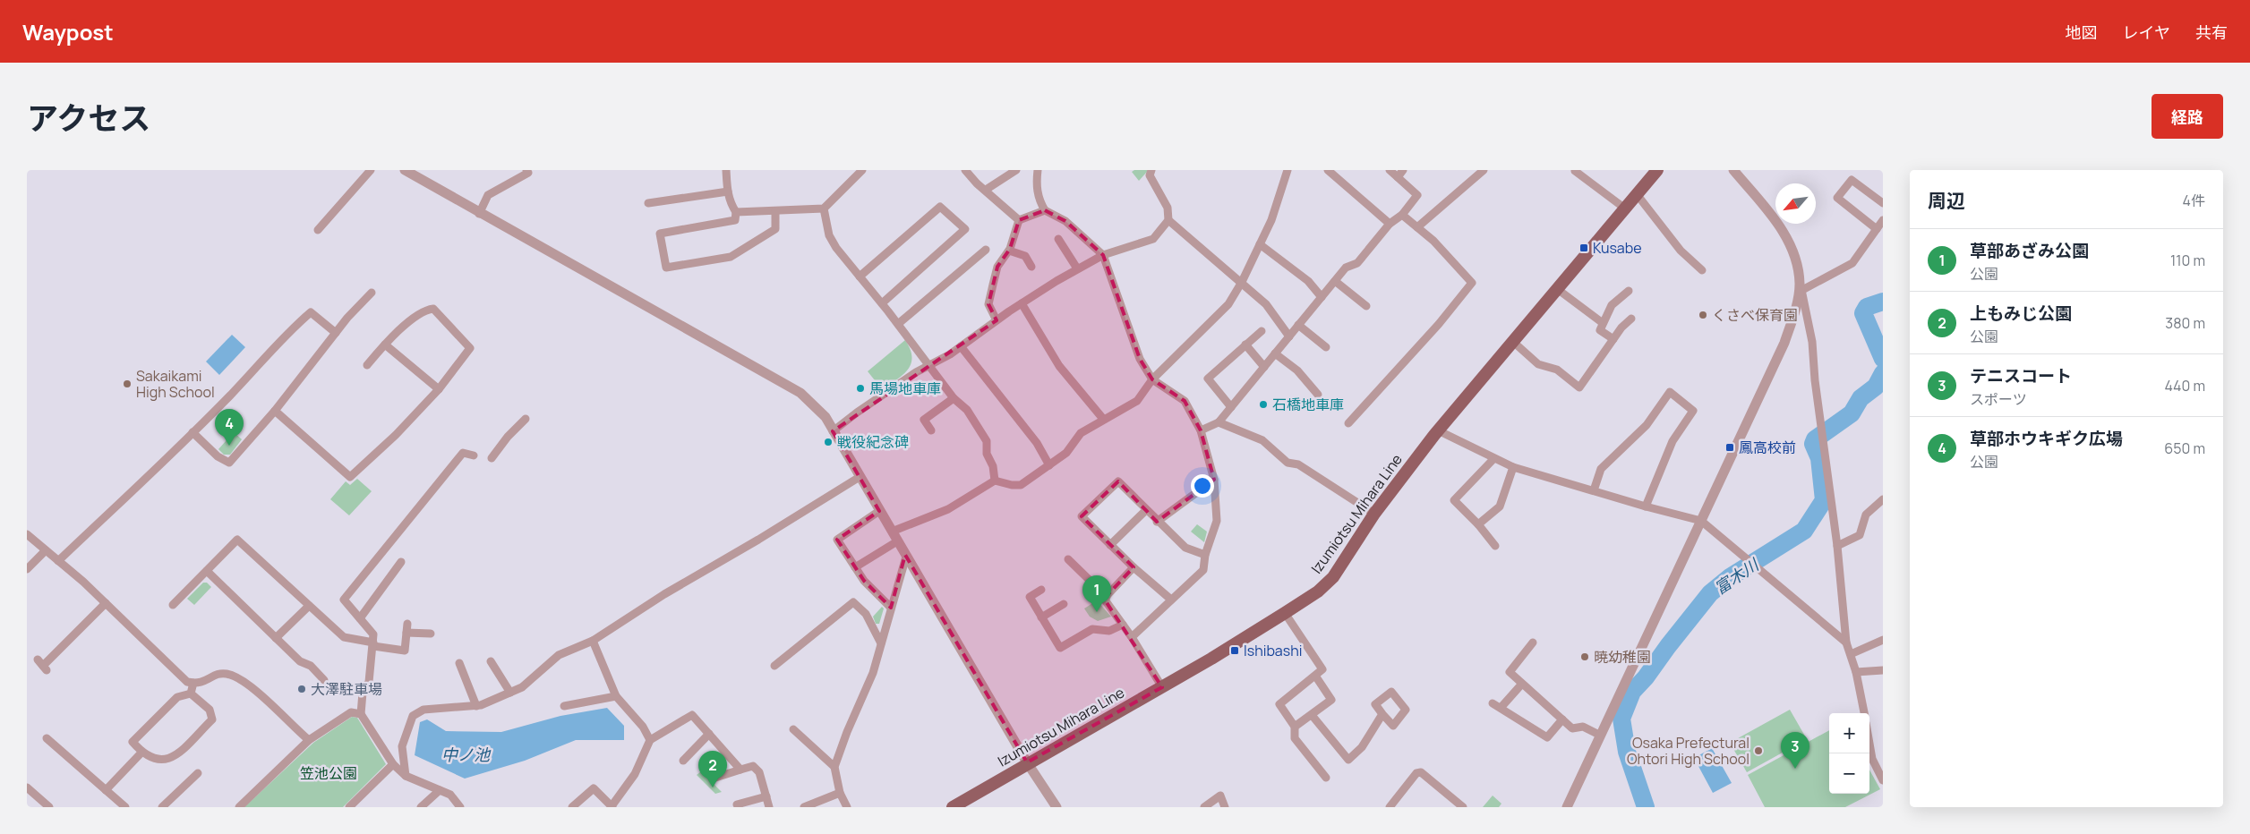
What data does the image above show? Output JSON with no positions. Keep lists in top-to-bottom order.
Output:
{
  "streets": {
    "main road": ["Izumiotsu Mihara Line"]
  },
  "water": ["富木川", "中ノ池"],
  "parks": ["笠池公園"],
  "places": {
    "transit": ["Kusabe", "鳳高校前", "Ishibashi"],
    "other": [
      "くさべ保育園",
      "Sakaikami High School",
      "馬場地車庫",
      "石橋地車庫",
      "戦役紀念碑",
      "暁幼稚園",
      "大澤駐車場",
      "Osaka Prefectural Ohtori High School"
    ]
  },
  "north": "bottom left",
  "page": {
    "header": "Waypost",
    "nav": ["地図", "レイヤ", "共有"],
    "title": "アクセス",
    "buttons": "経路",
    "heading": ["周辺", "4件"],
    "list": [
      {
        "mark": "1",
        "name": "草部あざみ公園",
        "note": "公園",
        "value": "110 m"
      },
      {
        "mark": "2",
        "name": "上もみじ公園",
        "note": "公園",
        "value": "380 m"
      },
      {
        "mark": "3",
        "name": "テニスコート",
        "note": "スポーツ",
        "value": "440 m"
      },
      {
        "mark": "4",
        "name": "草部ホウキギク広場",
        "note": "公園",
        "value": "650 m"
      }
    ],
    "pins": [
      "4",
      "1",
      "3",
      "2"
    ],
    "map_buttons": ["+", "−"]
  }
}
